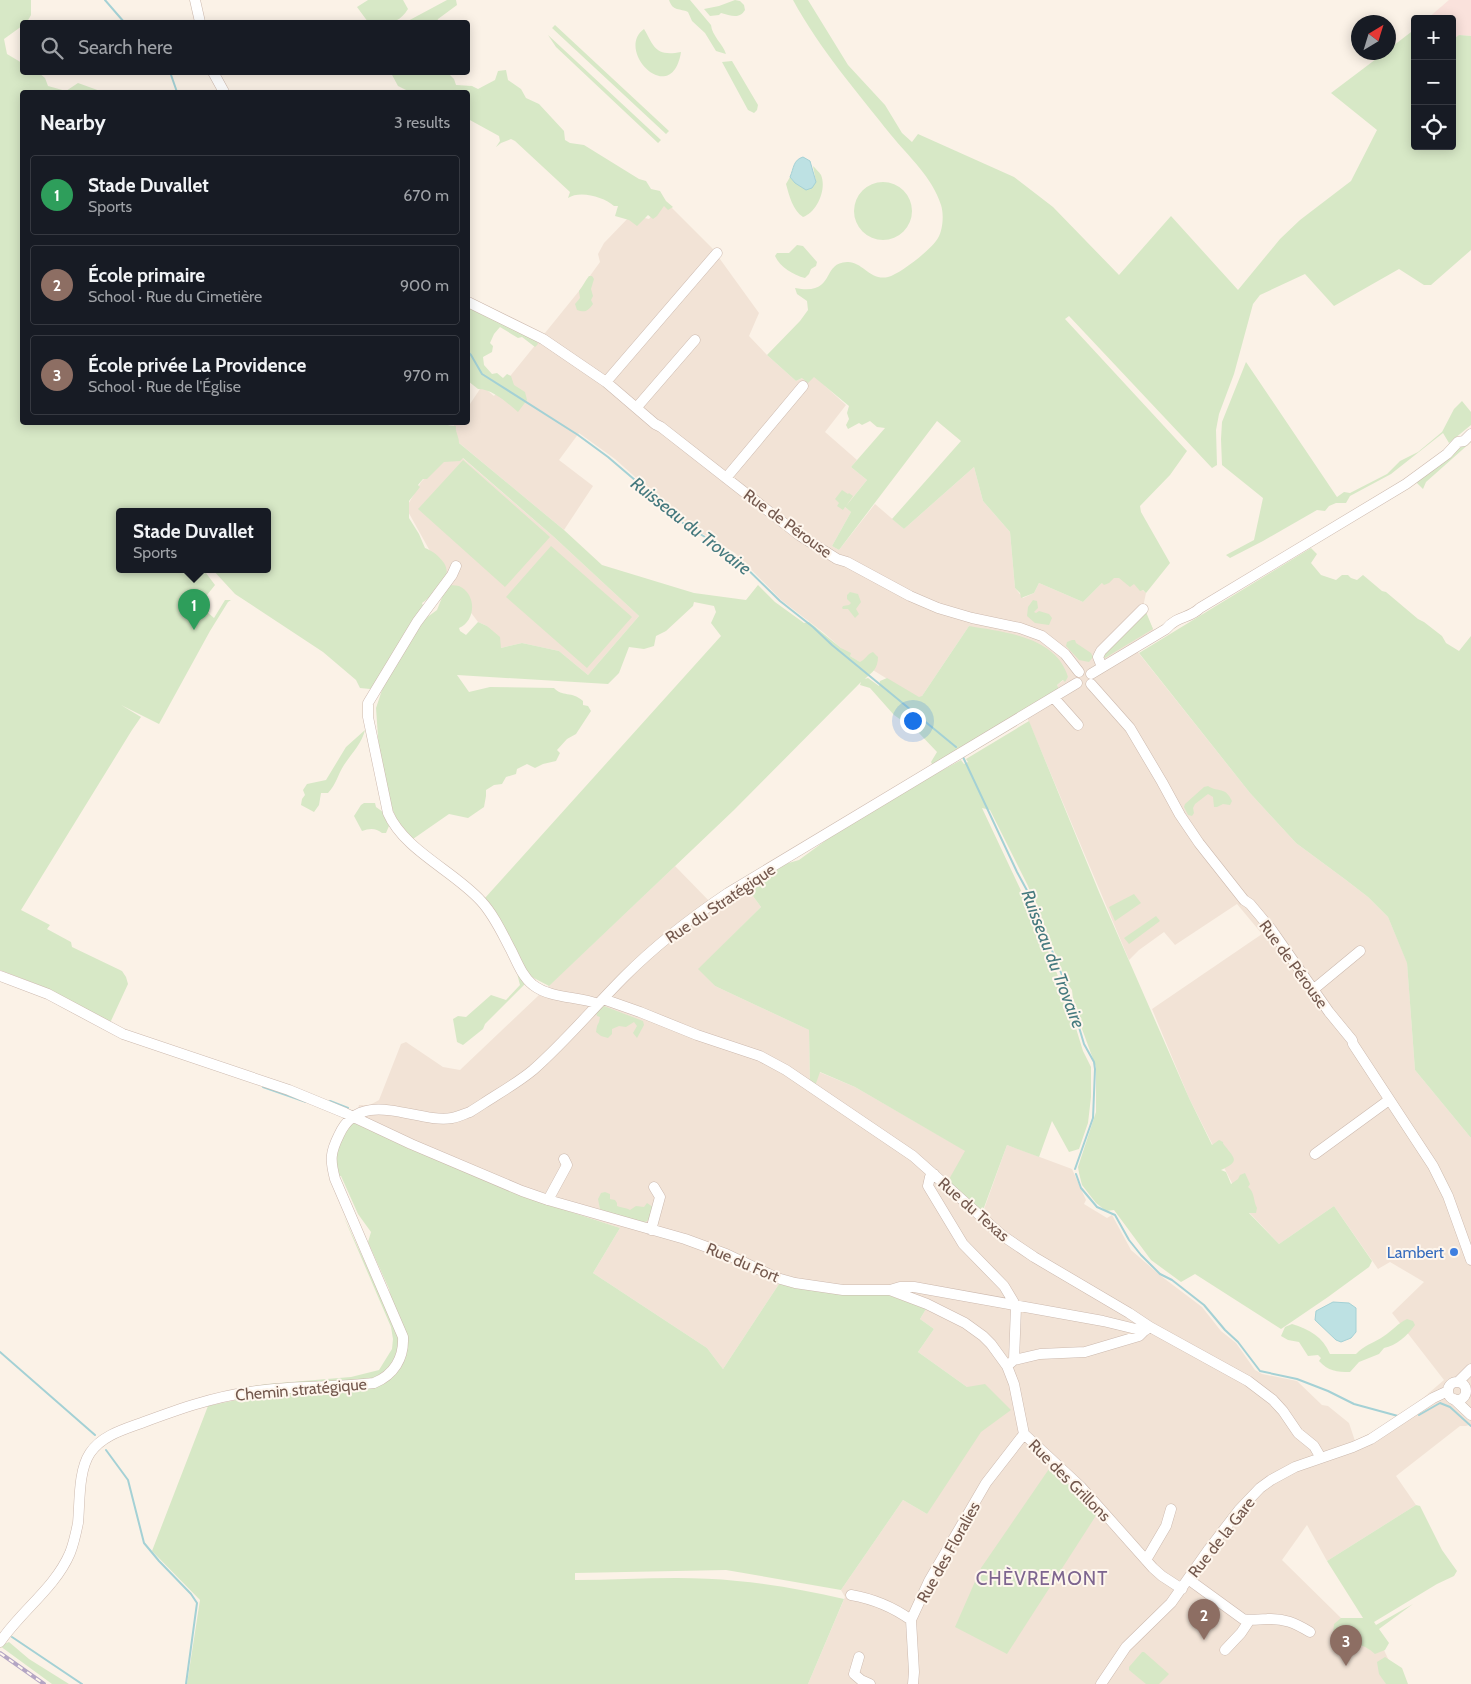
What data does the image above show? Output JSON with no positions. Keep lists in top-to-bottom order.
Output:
{
  "streets": {
    "street": [
      "Rue de Pérouse",
      "Rue du Stratégique",
      "Rue du Texas",
      "Rue du Fort",
      "Chemin stratégique",
      "Rue des Grillons",
      "Rue de la Gare",
      "Rue des Floralies"
    ]
  },
  "crossings": [
    ["Rue de Pérouse", "Rue du Stratégique"],
    ["Rue du Stratégique", "Rue du Texas"],
    ["Rue du Stratégique", "Rue du Fort"],
    ["Rue du Stratégique", "Chemin stratégique"],
    ["Rue du Texas", "Rue du Fort"],
    ["Rue du Texas", "Rue de la Gare"],
    ["Rue du Fort", "Chemin stratégique"],
    ["Rue du Fort", "Rue des Grillons"],
    ["Rue des Grillons", "Rue de la Gare"],
    ["Rue des Grillons", "Rue des Floralies"]
  ],
  "districts": ["CHÈVREMONT"],
  "water": ["Ruisseau du Trovaire"],
  "places": ["Lambert"],
  "north": "top right",
  "page": {
    "map_buttons": ["+", "−"],
    "search": "Search here",
    "heading": ["Nearby", "3 results"],
    "list": [
      {
        "mark": "1",
        "name": "Stade Duvallet",
        "note": "Sports",
        "value": "670 m"
      },
      {
        "mark": "2",
        "name": "École primaire",
        "note": "School · Rue du Cimetière",
        "value": "900 m"
      },
      {
        "mark": "3",
        "name": "École privée La Providence",
        "note": "School · Rue de l'Église",
        "value": "970 m"
      }
    ],
    "popup": ["Stade Duvallet", "Sports"],
    "pins": ["1", "2", "3"]
  }
}
